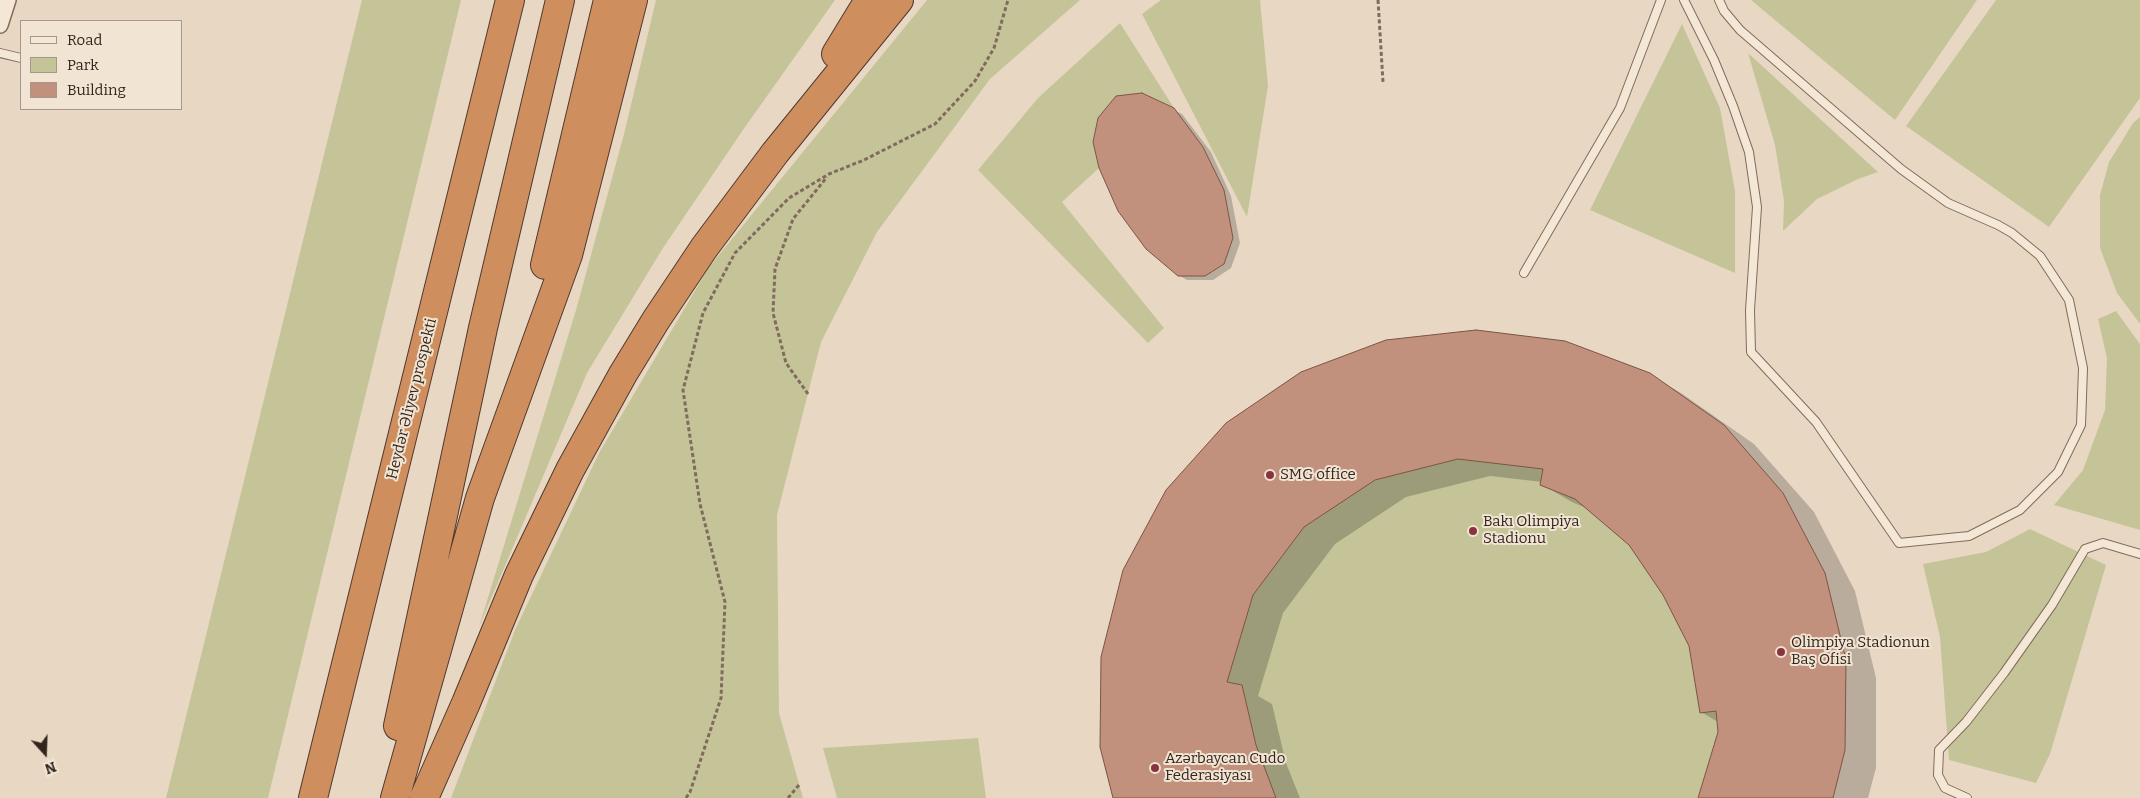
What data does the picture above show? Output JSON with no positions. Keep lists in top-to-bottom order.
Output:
{
  "streets": {
    "highway": ["Heydər Əliyev prospekti"]
  },
  "places": [
    "SMG office",
    "Bakı Olimpiya Stadionu",
    "Olimpiya Stadionun Baş Ofisi",
    "Azərbaycan Cudo Federasiyası"
  ],
  "legend": ["Road", "Park", "Building"],
  "north": "bottom"
}
